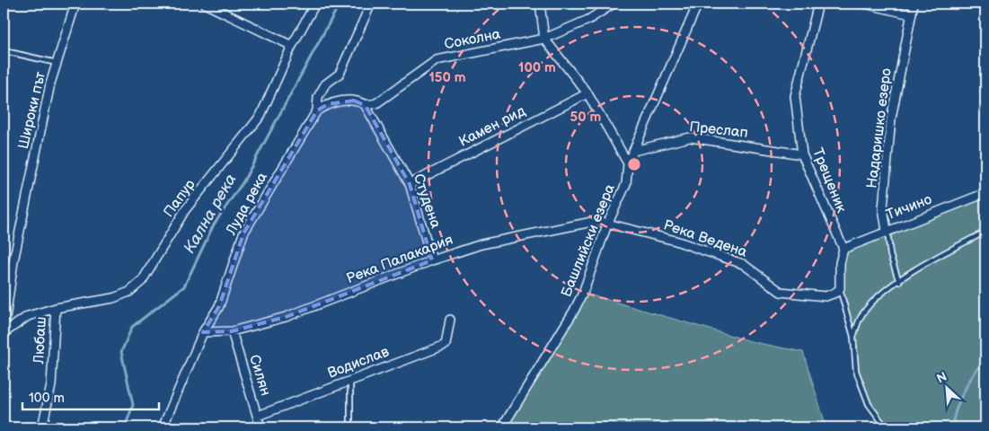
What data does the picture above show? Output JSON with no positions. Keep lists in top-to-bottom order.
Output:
{
  "streets": {
    "street": [
      "Соколна",
      "Широки път",
      "Камен рид",
      "Надаришко езеро",
      "Преслап",
      "Трещеник",
      "Папур",
      "Студена",
      "Луда река",
      "Тичино",
      "Река Ведена",
      "Башлийски езера",
      "Река Палакария",
      "Любаш",
      "Водислав",
      "Силян"
    ]
  },
  "crossings": [
    ["Соколна", "Студена"],
    ["Широки път", "Папур"],
    ["Камен рид", "Студена"],
    ["Надаришко езеро", "Тичино"],
    ["Преслап", "Трещеник"],
    ["Преслап", "Башлийски езера"],
    ["Трещеник", "Тичино"],
    ["Папур", "Любаш"],
    ["Студена", "Река Палакария"],
    ["Луда река", "Река Палакария"],
    ["Река Ведена", "Башлийски езера"],
    ["Река Ведена", "Река Палакария"],
    ["Башлийски езера", "Река Палакария"],
    ["Река Палакария", "Силян"],
    ["Водислав", "Силян"]
  ],
  "water": ["Кална река"],
  "scale_bar": "100 m",
  "north": "top left",
  "rings": ["100 m", "150 m", "50 m"]
}
